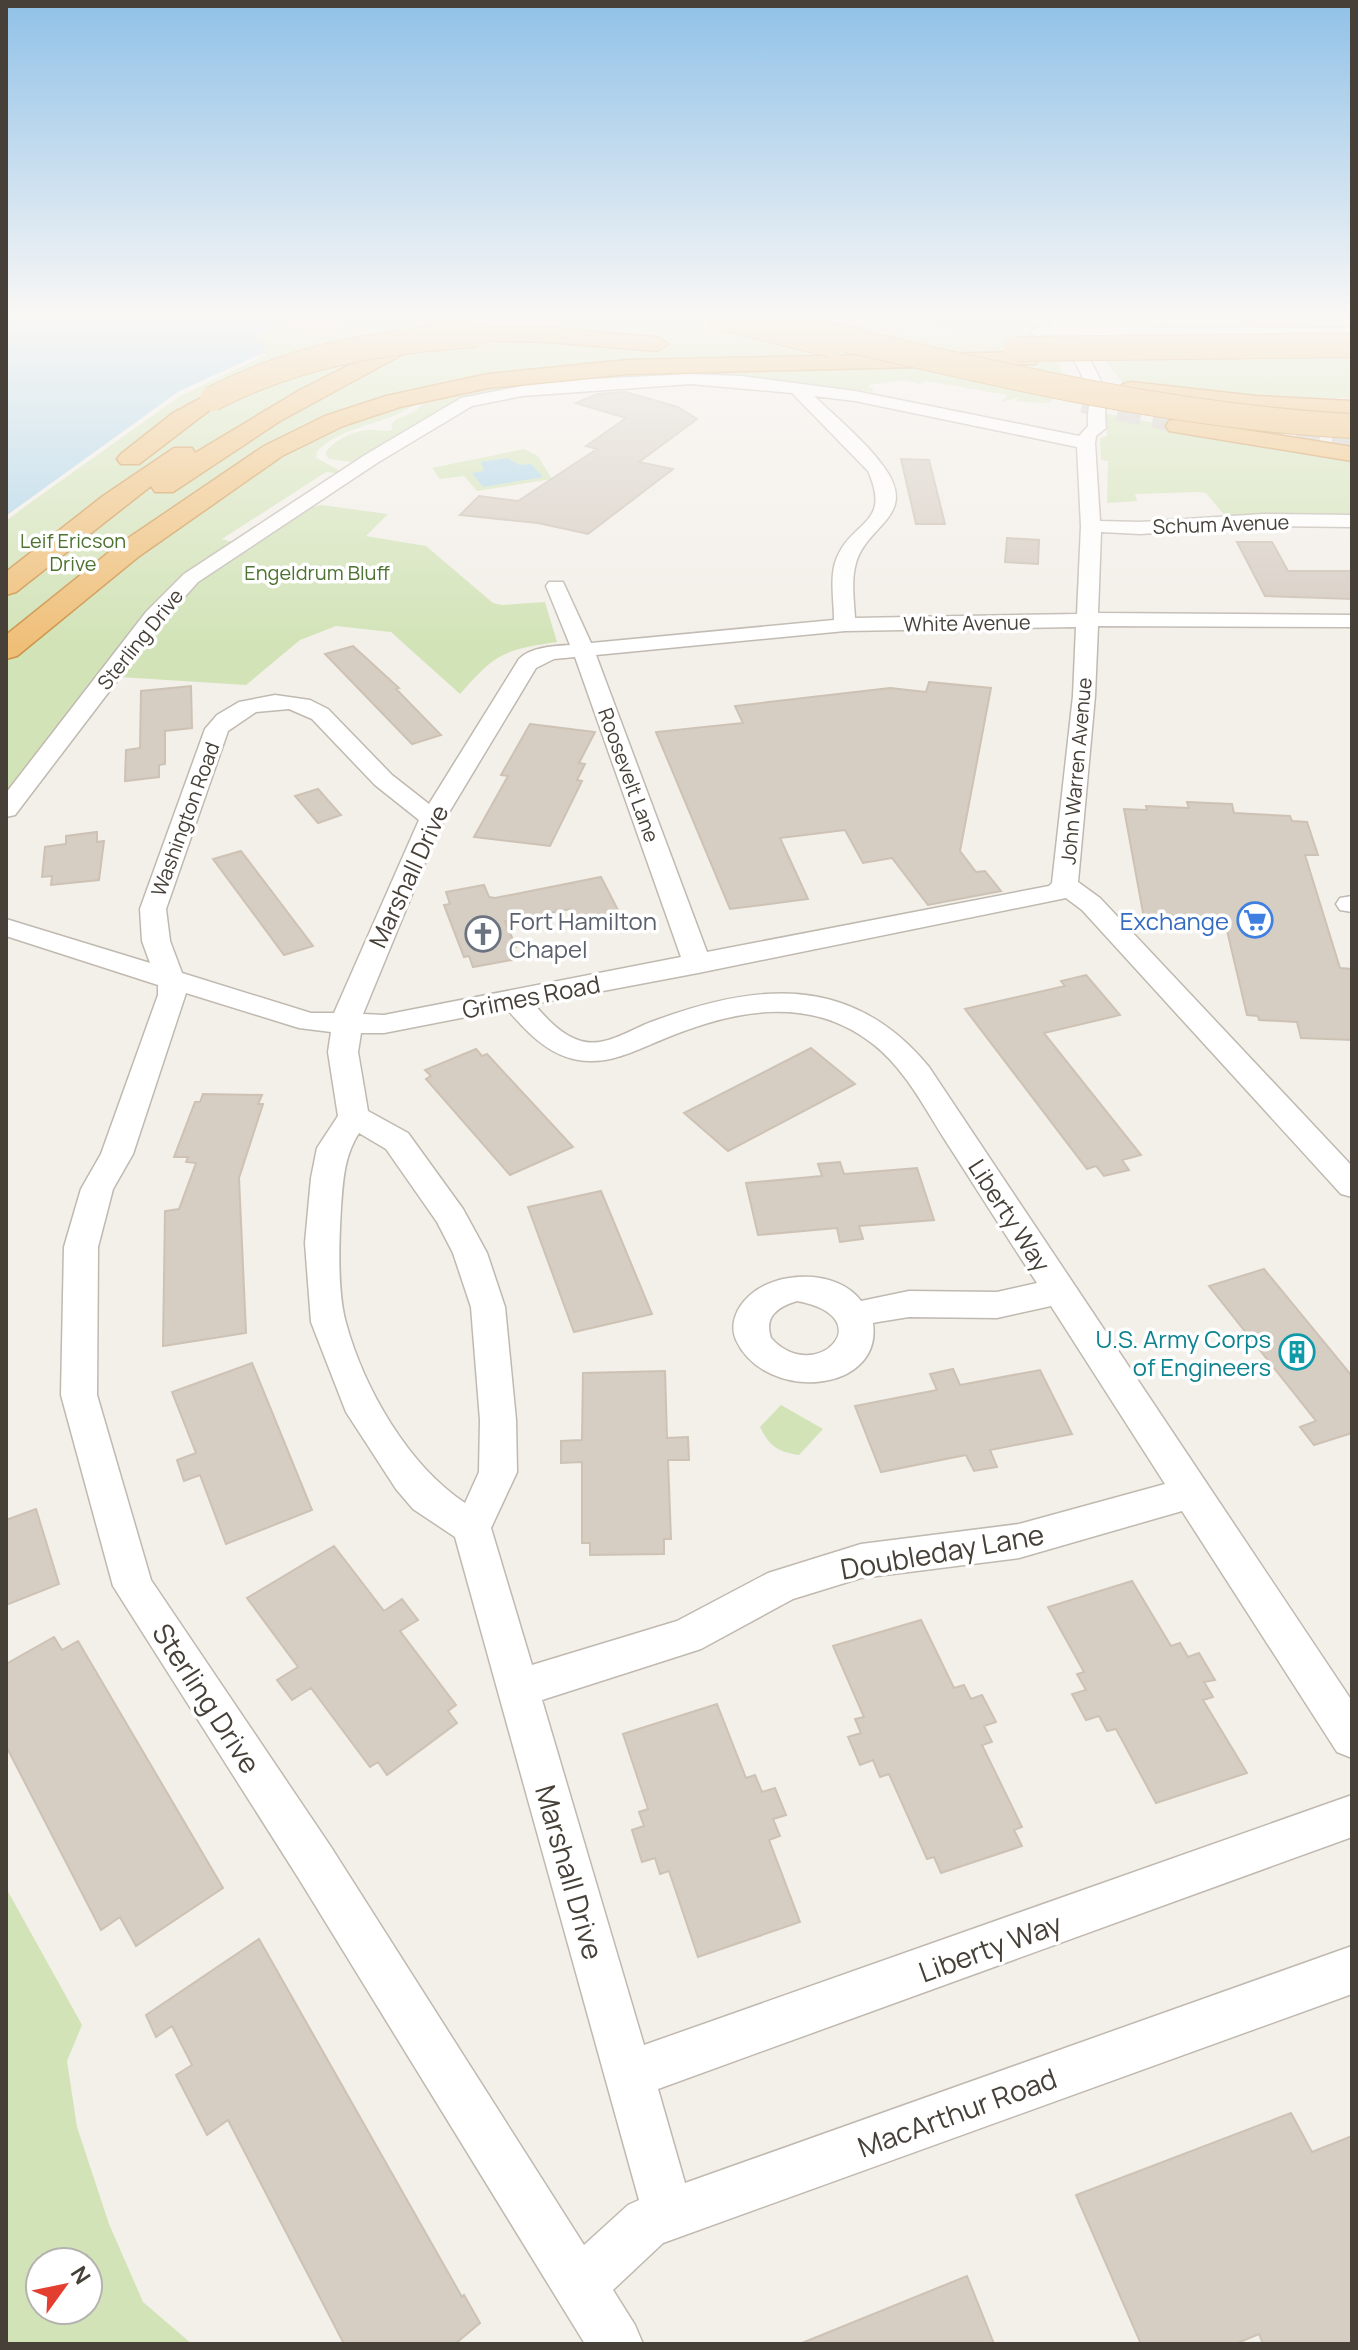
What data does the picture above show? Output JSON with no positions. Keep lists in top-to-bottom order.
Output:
{
  "streets": {
    "street": [
      "Schum Avenue",
      "White Avenue",
      "Sterling Drive",
      "John Warren Avenue",
      "Roosevelt Lane",
      "Washington Road",
      "Marshall Drive",
      "Grimes Road",
      "Liberty Way",
      "Doubleday Lane",
      "MacArthur Road"
    ]
  },
  "crossings": [
    ["Schum Avenue", "John Warren Avenue"],
    ["White Avenue", "John Warren Avenue"],
    ["White Avenue", "Roosevelt Lane"],
    ["White Avenue", "Marshall Drive"],
    ["Sterling Drive", "John Warren Avenue"],
    ["Sterling Drive", "Washington Road"],
    ["Sterling Drive", "Grimes Road"],
    ["Sterling Drive", "MacArthur Road"],
    ["John Warren Avenue", "Grimes Road"],
    ["Roosevelt Lane", "Marshall Drive"],
    ["Roosevelt Lane", "Grimes Road"],
    ["Washington Road", "Marshall Drive"],
    ["Washington Road", "Grimes Road"],
    ["Marshall Drive", "Grimes Road"],
    ["Marshall Drive", "Liberty Way"],
    ["Marshall Drive", "Doubleday Lane"],
    ["Marshall Drive", "MacArthur Road"],
    ["Grimes Road", "Liberty Way"],
    ["Liberty Way", "Doubleday Lane"]
  ],
  "parks": ["Leif Ericson Drive", "Engeldrum Bluff"],
  "places": {
    "supermarket": ["Exchange"],
    "church": ["Fort Hamilton Chapel"],
    "building": ["U.S. Army Corps of Engineers"]
  },
  "north": "top right"
}
